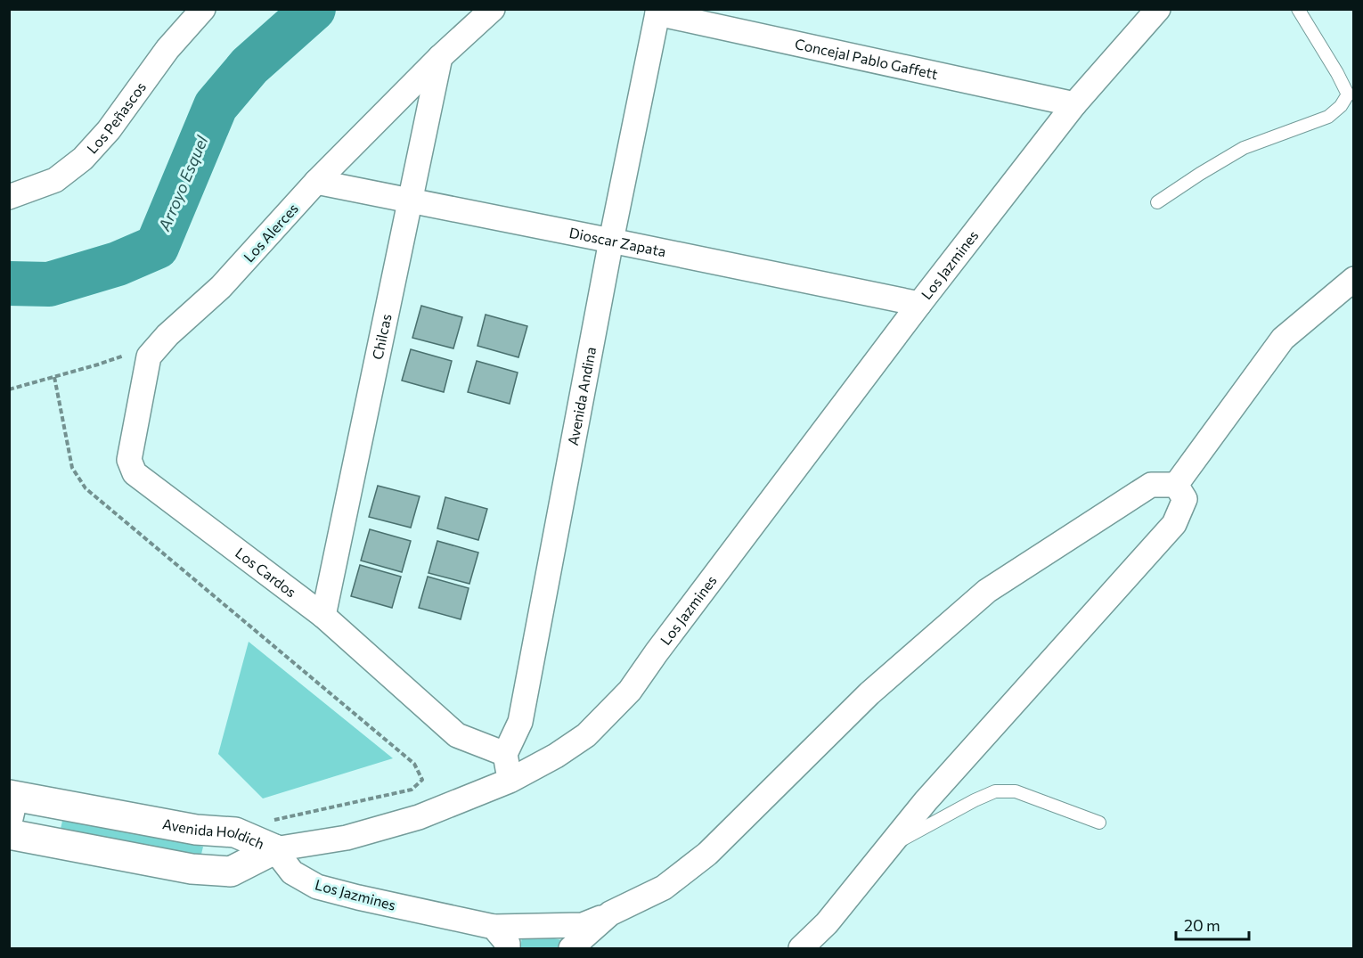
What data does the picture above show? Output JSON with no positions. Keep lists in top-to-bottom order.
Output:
{
  "streets": {
    "street": [
      "Concejal Pablo Gaffett",
      "Los Peñascos",
      "Los Alerces",
      "Dioscar Zapata",
      "Los Jazmines",
      "Chilcas",
      "Avenida Andina",
      "Los Cardos",
      "Avenida Holdich"
    ]
  },
  "crossings": [
    ["Concejal Pablo Gaffett", "Los Jazmines"],
    ["Concejal Pablo Gaffett", "Avenida Andina"],
    ["Los Alerces", "Dioscar Zapata"],
    ["Los Alerces", "Chilcas"],
    ["Los Alerces", "Los Cardos"],
    ["Dioscar Zapata", "Los Jazmines"],
    ["Dioscar Zapata", "Chilcas"],
    ["Dioscar Zapata", "Avenida Andina"],
    ["Los Jazmines", "Avenida Holdich"],
    ["Chilcas", "Los Cardos"],
    ["Avenida Andina", "Los Cardos"]
  ],
  "water": ["Arroyo Esquel"],
  "scale_bar": "20 m"
}
